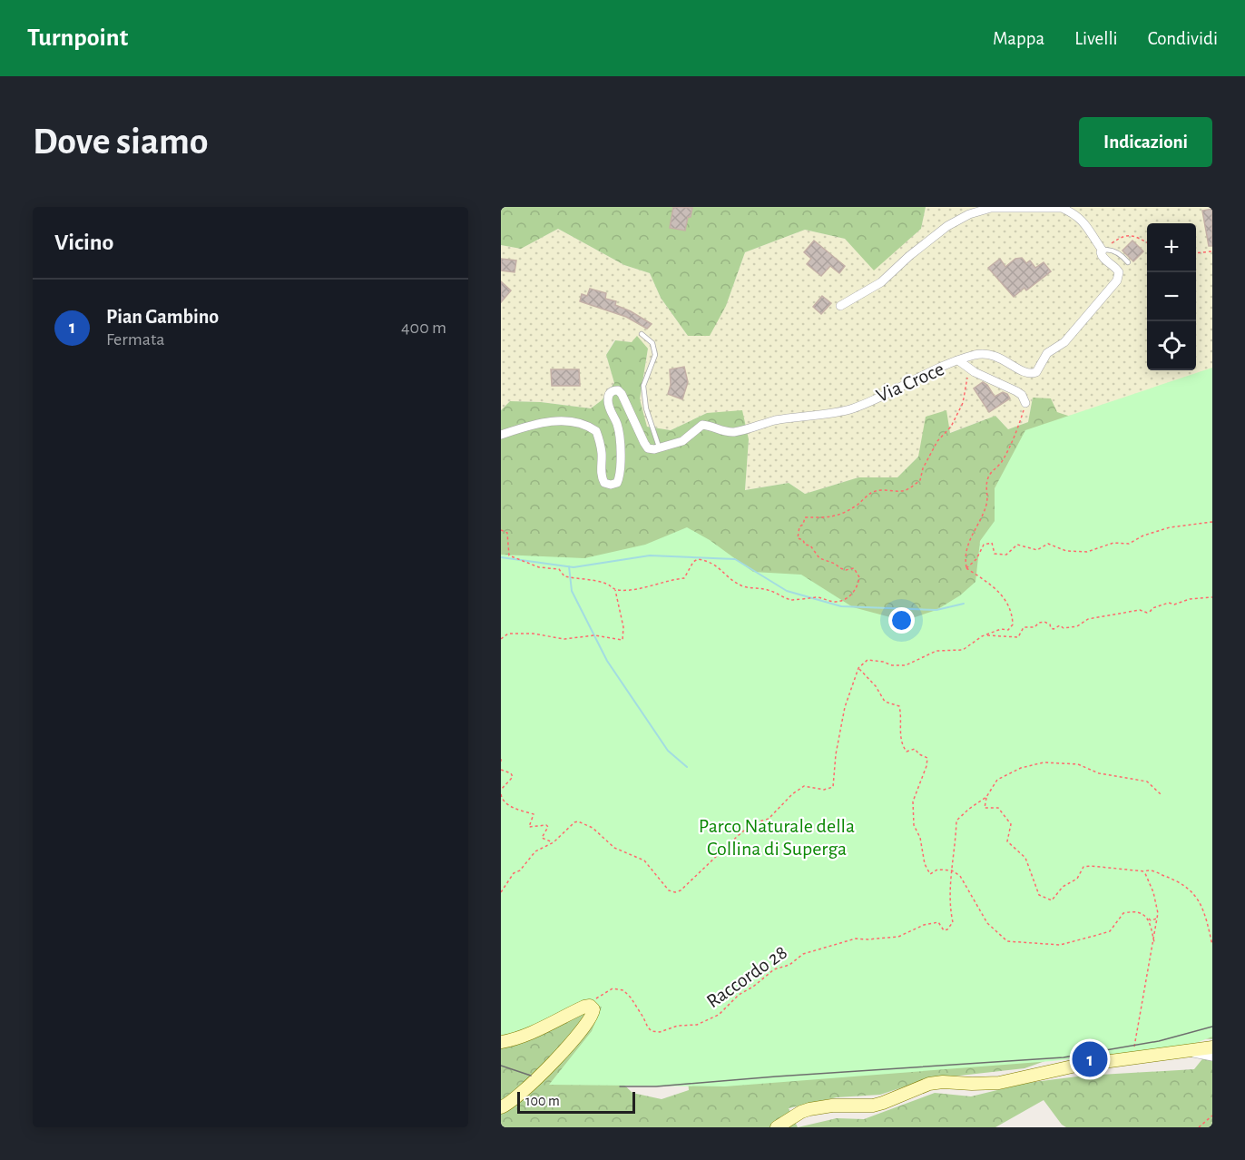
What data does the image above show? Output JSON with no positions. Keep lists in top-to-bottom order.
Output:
{
  "streets": {
    "street": ["Via Croce"],
    "path": ["Raccordo 28"]
  },
  "parks": ["Parco Naturale della Collina di Superga"],
  "scale_bar": "100 m",
  "page": {
    "header": "Turnpoint",
    "nav": ["Mappa", "Livelli", "Condividi"],
    "buttons": "Indicazioni",
    "title": "Dove siamo",
    "heading": "Vicino",
    "map_buttons": ["+", "−"],
    "list": [
      {
        "mark": "1",
        "name": "Pian Gambino",
        "note": "Fermata",
        "value": "400 m"
      }
    ],
    "pins": "1",
    "scale": "100 m"
  }
}
